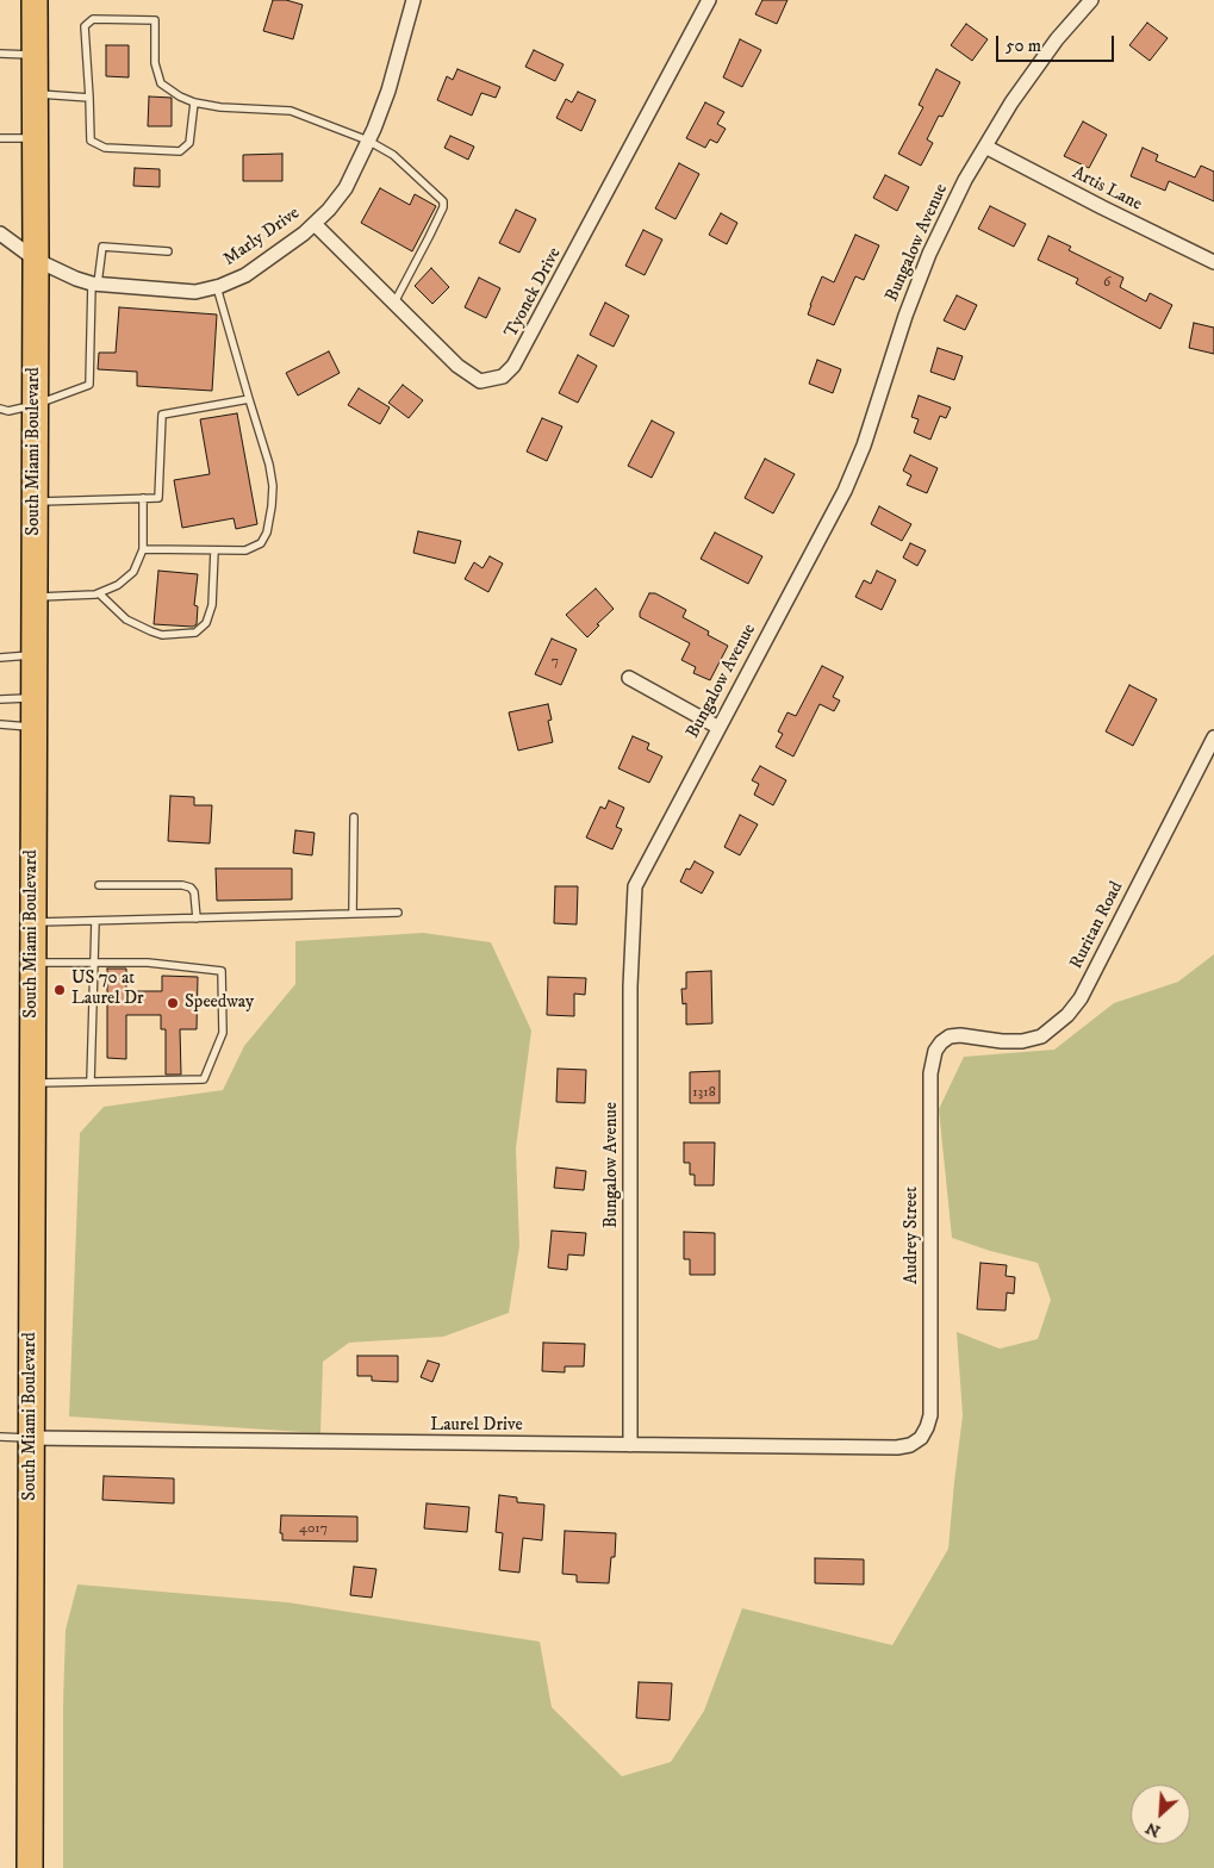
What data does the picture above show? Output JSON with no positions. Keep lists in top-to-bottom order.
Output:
{
  "streets": {
    "highway": ["South Miami Boulevard"],
    "street": [
      "Artis Lane",
      "Marly Drive",
      "Bungalow Avenue",
      "Tyonek Drive",
      "Ruritan Road",
      "Audrey Street",
      "Laurel Drive"
    ]
  },
  "crossings": [
    ["Artis Lane", "Bungalow Avenue"],
    ["Marly Drive", "Tyonek Drive"],
    ["Marly Drive", "South Miami Boulevard"],
    ["Bungalow Avenue", "Laurel Drive"],
    ["South Miami Boulevard", "Laurel Drive"],
    ["Ruritan Road", "Audrey Street"],
    ["Audrey Street", "Laurel Drive"]
  ],
  "places": ["US 70 at Laurel Dr", "Speedway"],
  "house_numbers": [
    "6",
    "7",
    "1318",
    "4017"
  ],
  "scale_bar": "50 m",
  "north": "bottom left"
}
